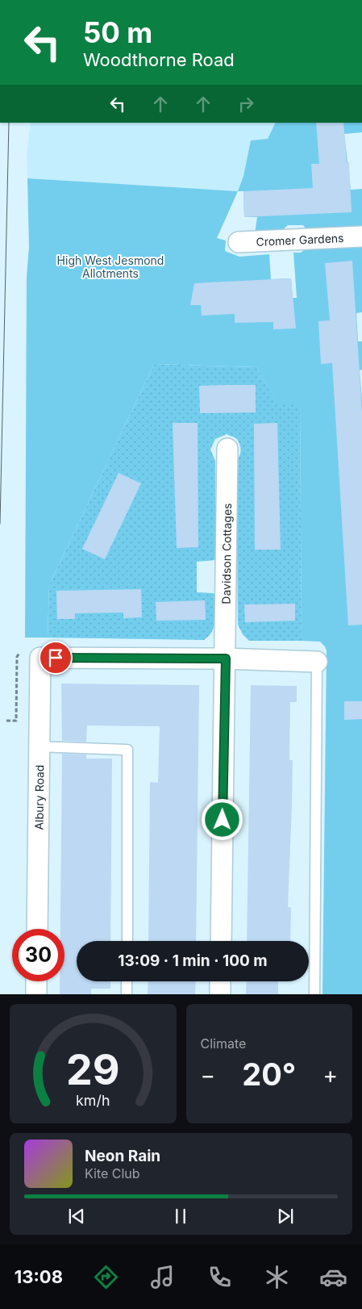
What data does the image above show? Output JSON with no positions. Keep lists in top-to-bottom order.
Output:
{
  "streets": {
    "street": ["Cromer Gardens", "Davidson Cottages", "Albury Road"]
  },
  "crossings": [
    ["Davidson Cottages", "Albury Road"]
  ],
  "parks": ["High West Jesmond Allotments"],
  "page": {
    "turn": ["50 m", "Woodthorne Road"],
    "limit": "30",
    "trip": "13:09 · 1 min · 100 m",
    "tile": "Climate",
    "heat": ["−", "20°", "+"],
    "song": ["Neon Rain", "Kite Club"],
    "tabs": "13:08",
    "gauge": ["29", "km/h"]
  }
}
